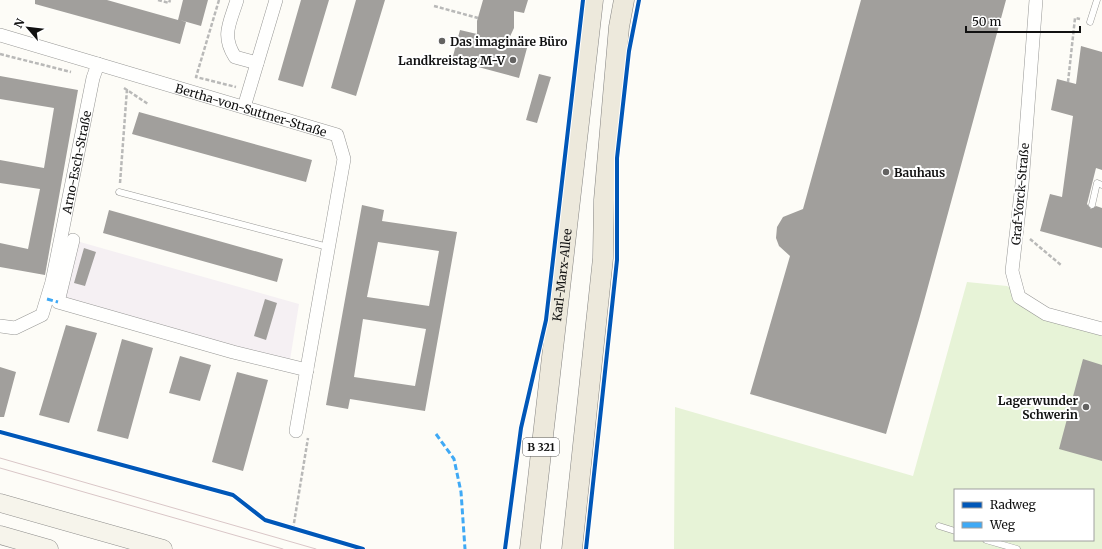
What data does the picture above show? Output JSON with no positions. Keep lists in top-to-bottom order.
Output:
{
  "streets": {
    "main road": ["Karl-Marx-Allee", "B 321"],
    "street": ["Bertha-von-Suttner-Straße", "Arno-Esch-Straße", "Graf-Yorck-Straße"]
  },
  "crossings": [
    ["Bertha-von-Suttner-Straße", "Arno-Esch-Straße"]
  ],
  "places": [
    "Das imaginäre Büro",
    "Landkreistag M-V",
    "Bauhaus",
    "Lagerwunder Schwerin"
  ],
  "legend": ["Radweg", "Weg"],
  "scale_bar": "50 m",
  "north": "top left"
}
